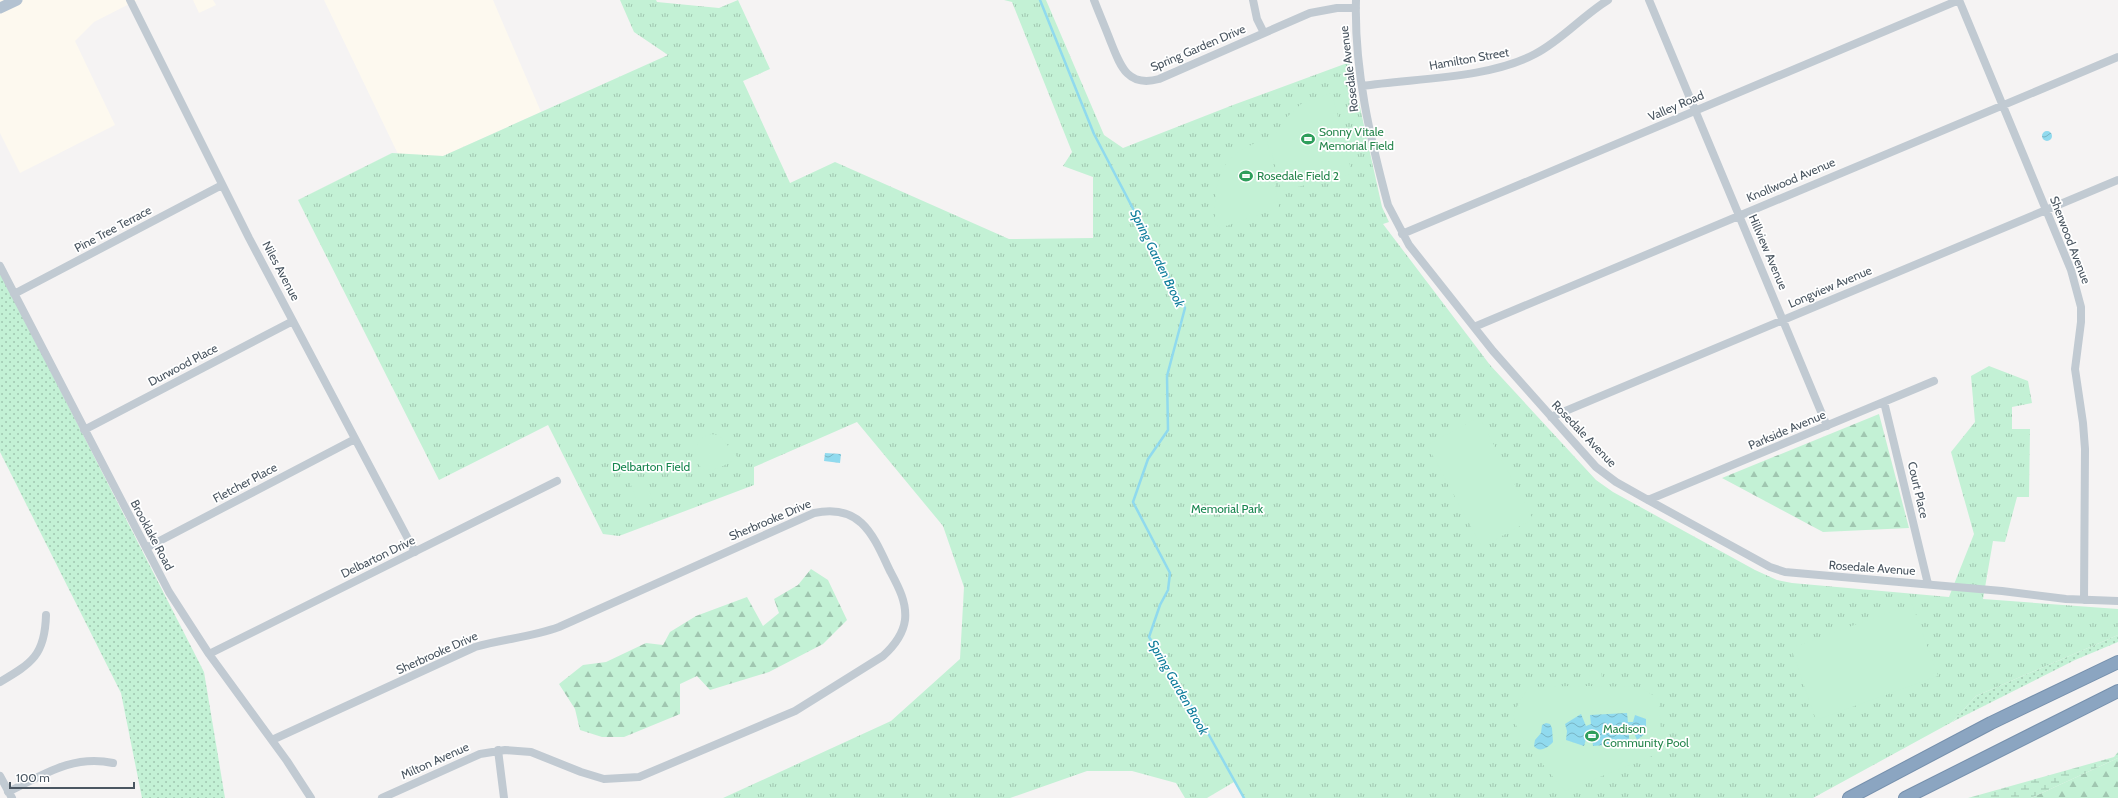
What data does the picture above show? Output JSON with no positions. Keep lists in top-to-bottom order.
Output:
{
  "streets": {
    "street": [
      "Spring Garden Drive",
      "Hamilton Street",
      "Rosedale Avenue",
      "Valley Road",
      "Knollwood Avenue",
      "Pine Tree Terrace",
      "Sherwood Avenue",
      "Hillview Avenue",
      "Niles Avenue",
      "Longview Avenue",
      "Durwood Place",
      "Parkside Avenue",
      "Fletcher Place",
      "Court Place",
      "Sherbrooke Drive",
      "Brooklake Road",
      "Delbarton Drive",
      "Milton Avenue"
    ]
  },
  "crossings": [
    ["Spring Garden Drive", "Rosedale Avenue"],
    ["Hamilton Street", "Rosedale Avenue"],
    ["Rosedale Avenue", "Valley Road"],
    ["Rosedale Avenue", "Knollwood Avenue"],
    ["Rosedale Avenue", "Sherwood Avenue"],
    ["Rosedale Avenue", "Longview Avenue"],
    ["Rosedale Avenue", "Parkside Avenue"],
    ["Rosedale Avenue", "Court Place"],
    ["Valley Road", "Sherwood Avenue"],
    ["Valley Road", "Hillview Avenue"],
    ["Knollwood Avenue", "Sherwood Avenue"],
    ["Knollwood Avenue", "Hillview Avenue"],
    ["Pine Tree Terrace", "Niles Avenue"],
    ["Pine Tree Terrace", "Brooklake Road"],
    ["Sherwood Avenue", "Longview Avenue"],
    ["Hillview Avenue", "Longview Avenue"],
    ["Hillview Avenue", "Parkside Avenue"],
    ["Niles Avenue", "Durwood Place"],
    ["Niles Avenue", "Fletcher Place"],
    ["Niles Avenue", "Delbarton Drive"],
    ["Durwood Place", "Brooklake Road"],
    ["Parkside Avenue", "Court Place"],
    ["Fletcher Place", "Brooklake Road"],
    ["Sherbrooke Drive", "Brooklake Road"],
    ["Sherbrooke Drive", "Milton Avenue"],
    ["Brooklake Road", "Delbarton Drive"]
  ],
  "water": ["Spring Garden Brook"],
  "parks": ["Delbarton Field", "Memorial Park"],
  "places": {
    "sports": ["Sonny Vitale Memorial Field", "Rosedale Field 2", "Madison Community Pool"]
  },
  "scale_bar": "100 m"
}
